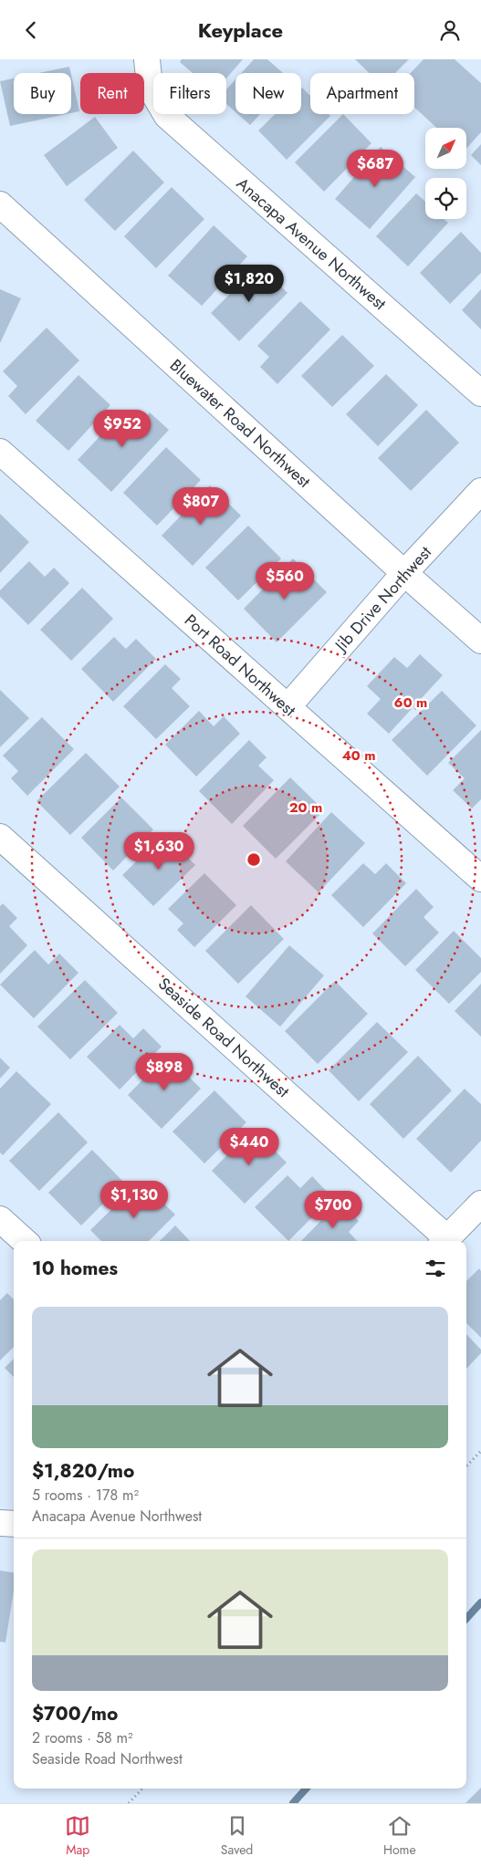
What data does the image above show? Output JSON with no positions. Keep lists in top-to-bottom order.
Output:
{
  "streets": {
    "street": [
      "Anacapa Avenue Northwest",
      "Bluewater Road Northwest",
      "Jib Drive Northwest",
      "Port Road Northwest",
      "Seaside Road Northwest"
    ]
  },
  "crossings": [
    ["Bluewater Road Northwest", "Jib Drive Northwest"],
    ["Jib Drive Northwest", "Port Road Northwest"]
  ],
  "north": "top right",
  "page": {
    "header": "Keyplace",
    "chip": [
      "Buy",
      "Rent",
      "Filters",
      "New",
      "Apartment"
    ],
    "price": [
      "$687",
      "$1,820",
      "$952",
      "$807",
      "$560",
      "$1,630",
      "$898",
      "$440",
      "$1,130",
      "$700"
    ],
    "heading": "10 homes",
    "list": [
      {
        "name": "$1,820/mo",
        "note": "5 rooms · 178 m² · Anacapa Avenue Northwest"
      },
      {
        "name": "$700/mo",
        "note": "2 rooms · 58 m² · Seaside Road Northwest"
      }
    ],
    "tabs": ["Map", "Saved", "Home"]
  },
  "rings": ["60 m", "40 m", "20 m"]
}
